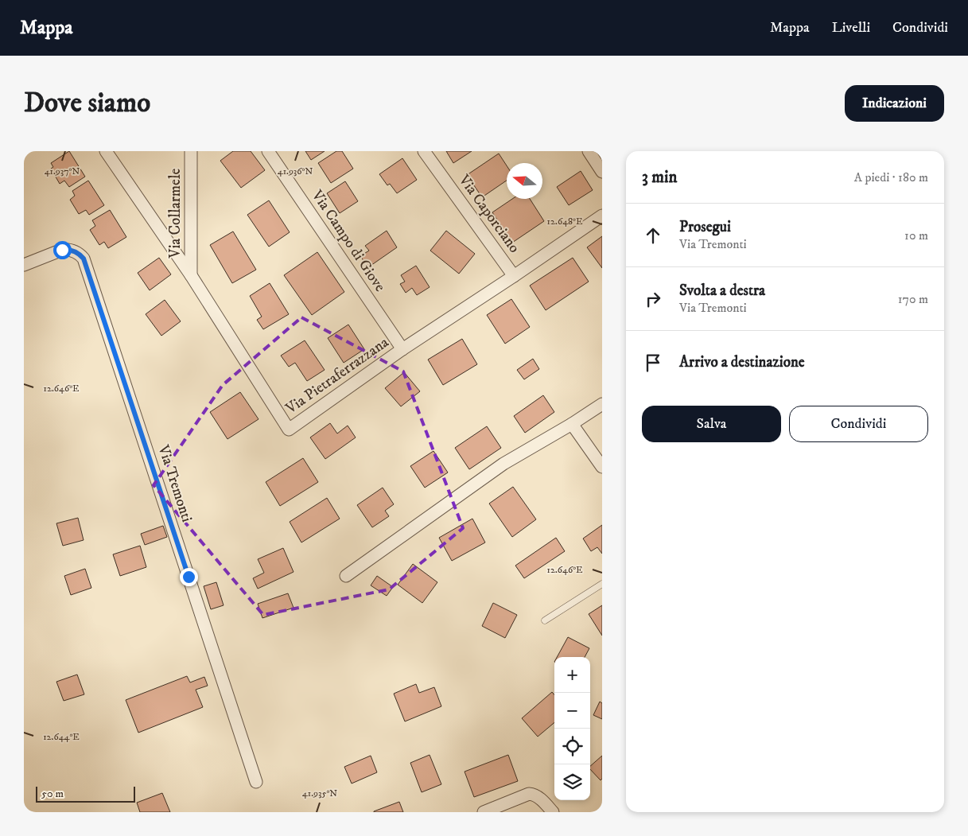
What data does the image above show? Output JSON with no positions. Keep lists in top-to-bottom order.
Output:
{
  "streets": {
    "street": [
      "Via Collarmele",
      "Via Caporciano",
      "Via Campo di Giove",
      "Via Pietraferrazzana",
      "Via Tremonti"
    ]
  },
  "crossings": [
    ["Via Collarmele", "Via Pietraferrazzana"],
    ["Via Caporciano", "Via Pietraferrazzana"],
    ["Via Campo di Giove", "Via Pietraferrazzana"]
  ],
  "scale_bar": "50 m",
  "north": "left",
  "page": {
    "header": "Mappa",
    "nav": ["Mappa", "Livelli", "Condividi"],
    "buttons": [
      "Indicazioni",
      ["Salva", "Condividi"]
    ],
    "title": "Dove siamo",
    "heading": ["3 min", "A piedi · 180 m"],
    "list": [
      ["Prosegui", "Via Tremonti", "10 m"],
      ["Svolta a destra", "Via Tremonti", "170 m"],
      "Arrivo a destinazione"
    ],
    "map_buttons": ["+", "−"],
    "scale": "50 m"
  },
  "coordinates": [
    "41.937°N",
    "41.936°N",
    "12.648°E",
    "12.646°E",
    "12.644°E",
    "41.935°N"
  ]
}
